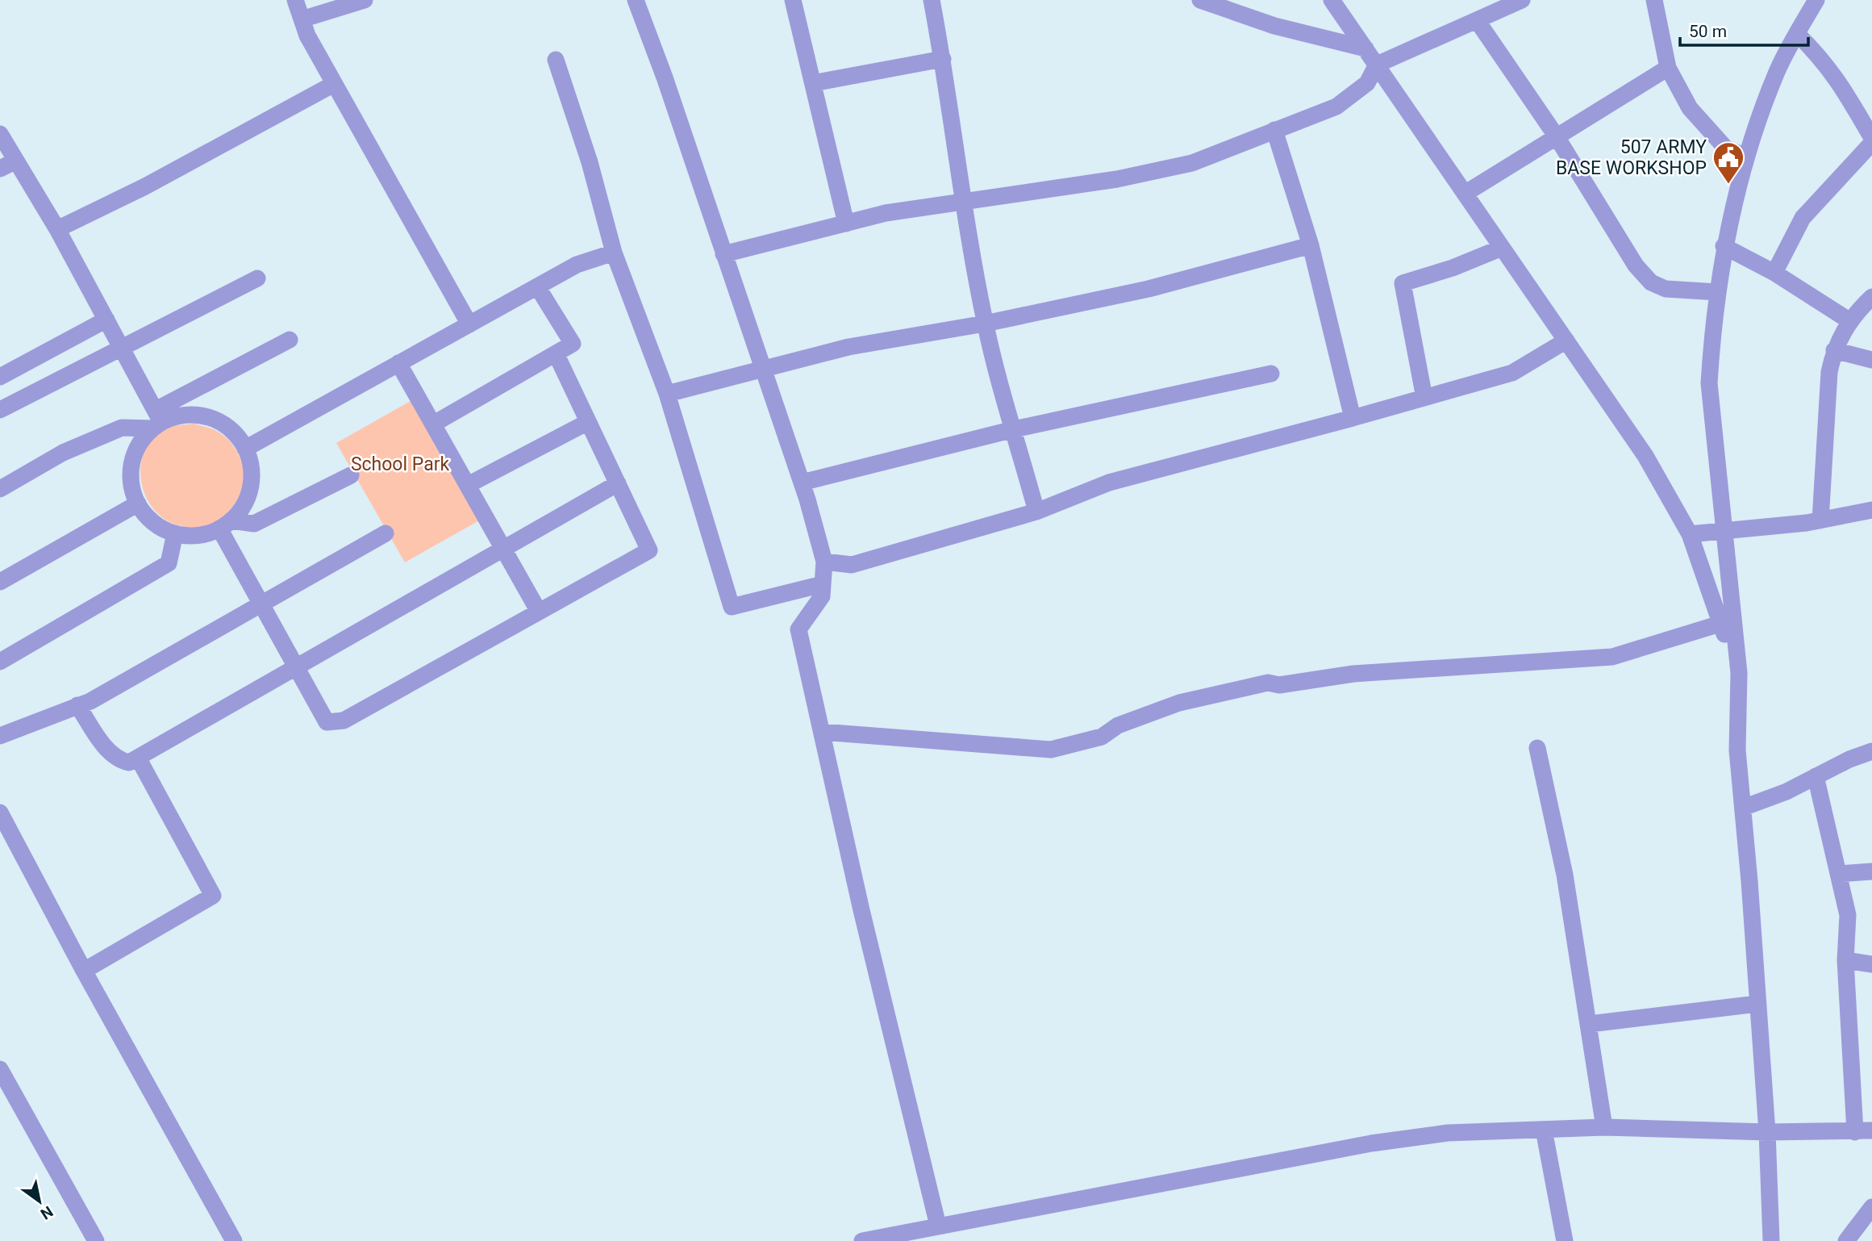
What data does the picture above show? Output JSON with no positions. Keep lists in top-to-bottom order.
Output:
{
  "parks": ["School Park"],
  "places": {
    "public building": ["507 ARMY BASE WORKSHOP"]
  },
  "scale_bar": "50 m",
  "north": "bottom right"
}
